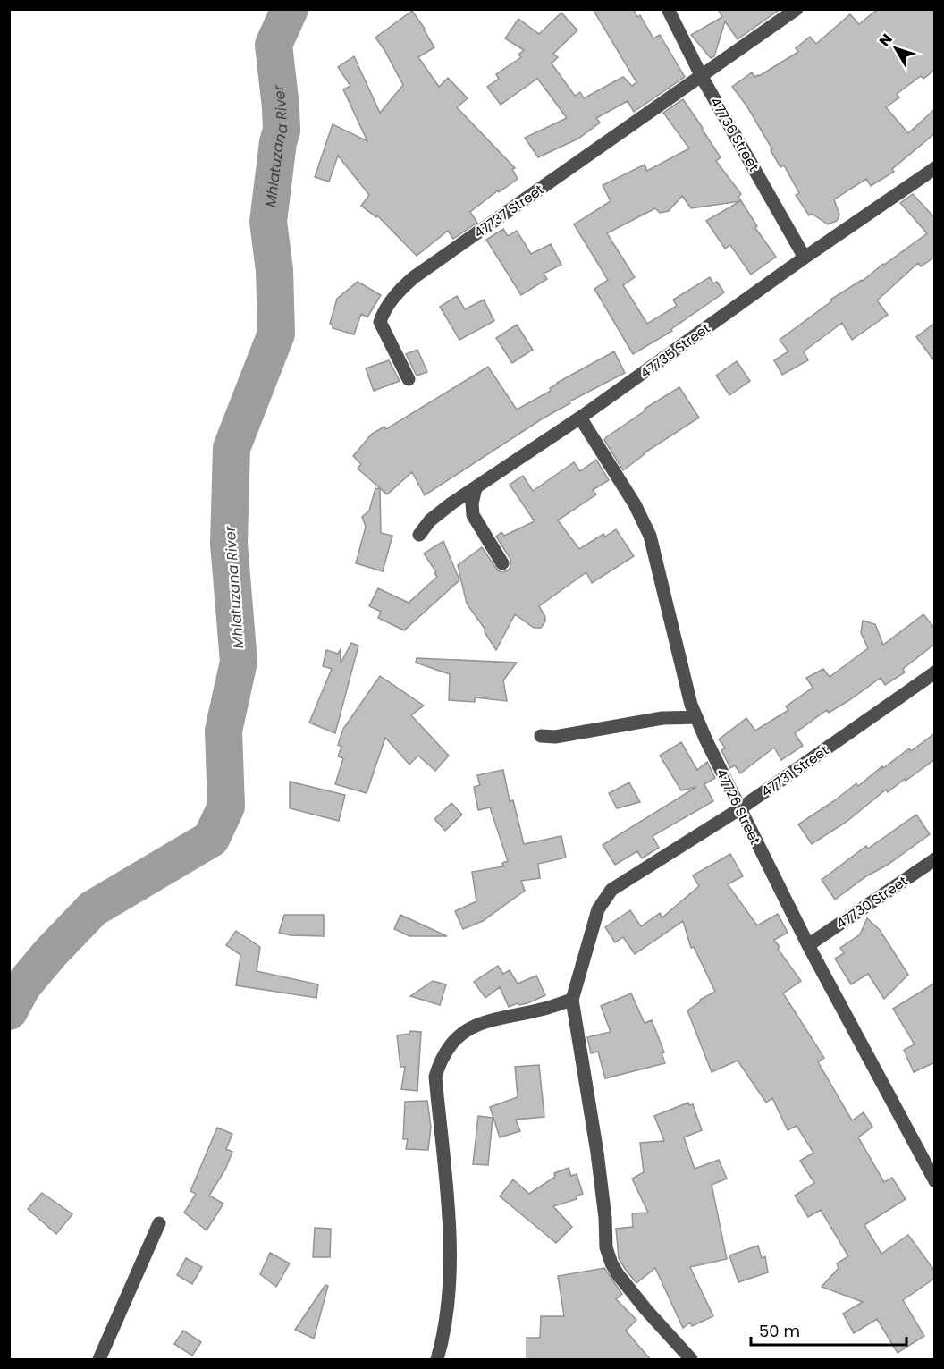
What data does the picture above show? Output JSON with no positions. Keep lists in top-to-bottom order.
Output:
{
  "streets": {
    "street": [
      "47736 Street",
      "47737 Street",
      "47735 Street",
      "47731 Street",
      "47726 Street",
      "47730 Street"
    ]
  },
  "crossings": [
    ["47736 Street", "47737 Street"],
    ["47736 Street", "47735 Street"],
    ["47735 Street", "47726 Street"],
    ["47731 Street", "47726 Street"],
    ["47726 Street", "47730 Street"]
  ],
  "water": ["Mhlatuzana River"],
  "scale_bar": "50 m",
  "north": "top left"
}
